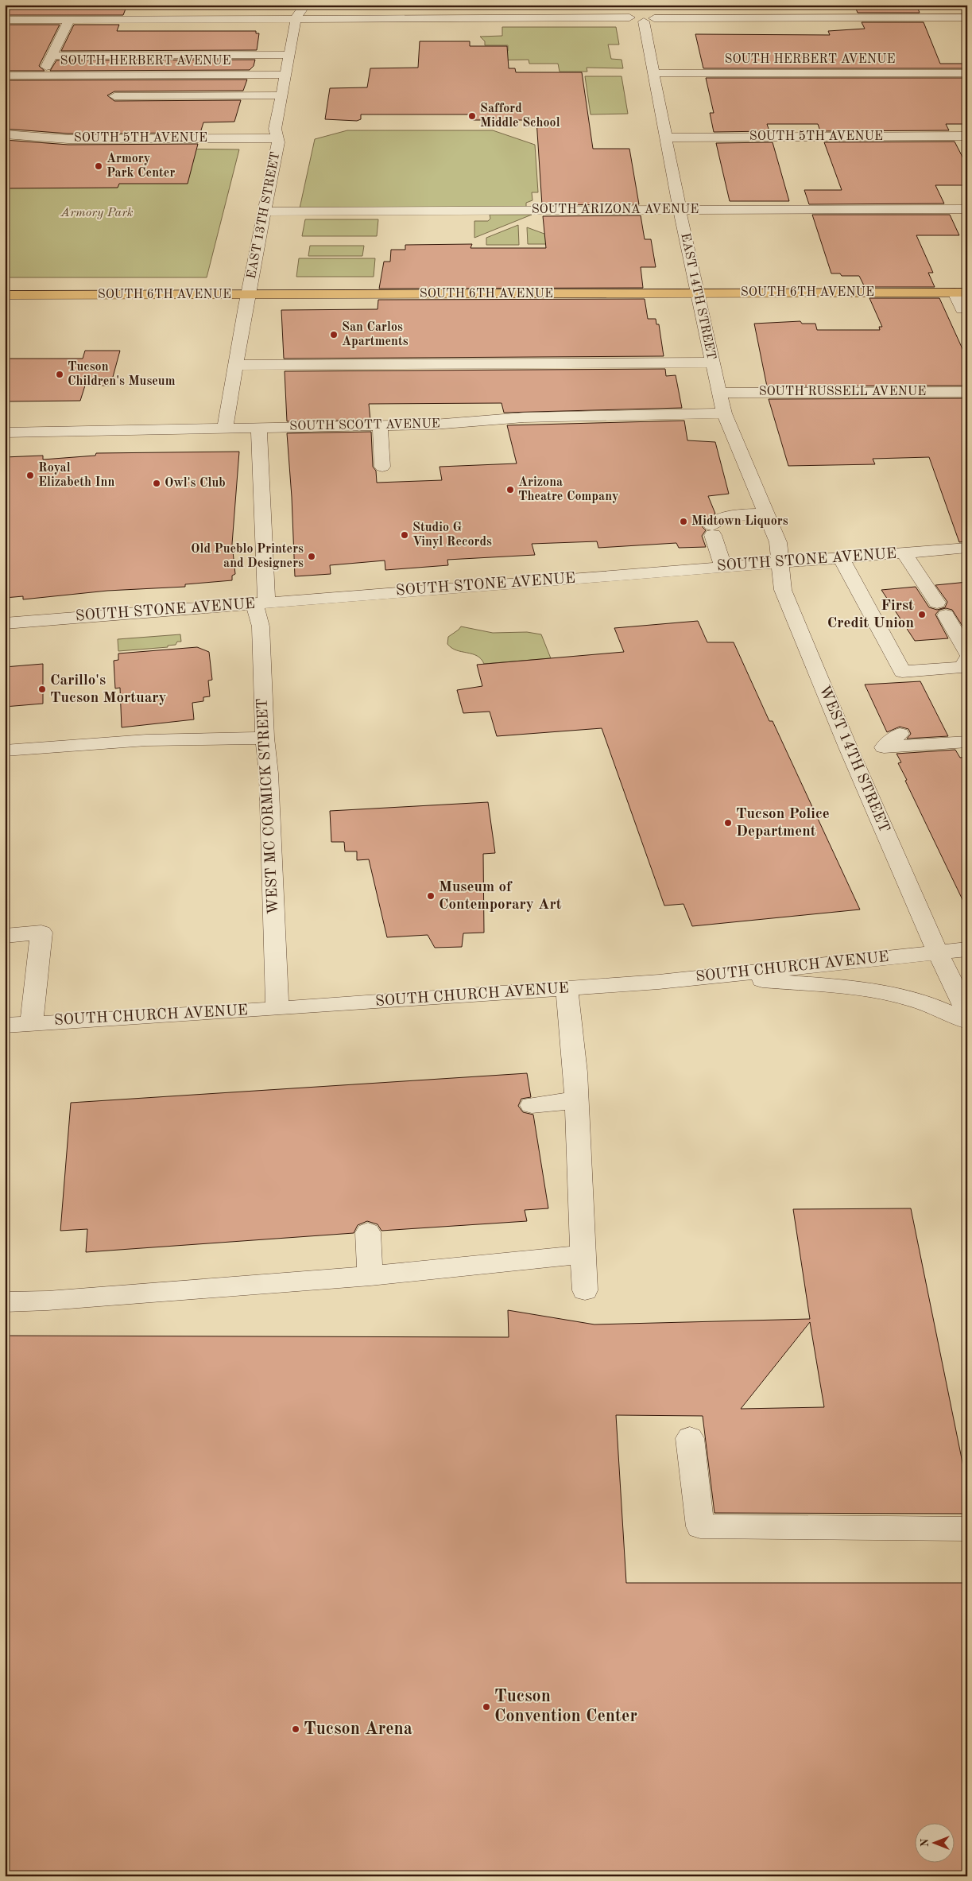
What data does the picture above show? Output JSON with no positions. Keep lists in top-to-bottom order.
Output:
{
  "streets": {
    "main road": ["SOUTH 6TH AVENUE"],
    "street": [
      "SOUTH HERBERT AVENUE",
      "SOUTH 5TH AVENUE",
      "SOUTH ARIZONA AVENUE",
      "EAST 13TH STREET",
      "EAST 14TH STREET",
      "SOUTH RUSSELL AVENUE",
      "SOUTH SCOTT AVENUE",
      "SOUTH STONE AVENUE",
      "WEST 14TH STREET",
      "WEST MC CORMICK STREET",
      "SOUTH CHURCH AVENUE"
    ]
  },
  "crossings": [
    ["SOUTH HERBERT AVENUE", "EAST 13TH STREET"],
    ["SOUTH HERBERT AVENUE", "EAST 14TH STREET"],
    ["SOUTH 5TH AVENUE", "EAST 13TH STREET"],
    ["SOUTH 5TH AVENUE", "EAST 14TH STREET"],
    ["SOUTH ARIZONA AVENUE", "EAST 13TH STREET"],
    ["SOUTH ARIZONA AVENUE", "EAST 14TH STREET"],
    ["EAST 13TH STREET", "SOUTH 6TH AVENUE"],
    ["EAST 13TH STREET", "SOUTH SCOTT AVENUE"],
    ["SOUTH 6TH AVENUE", "EAST 14TH STREET"],
    ["EAST 14TH STREET", "SOUTH RUSSELL AVENUE"],
    ["EAST 14TH STREET", "SOUTH SCOTT AVENUE"],
    ["EAST 14TH STREET", "SOUTH STONE AVENUE"],
    ["EAST 14TH STREET", "WEST 14TH STREET"],
    ["SOUTH SCOTT AVENUE", "WEST MC CORMICK STREET"],
    ["SOUTH STONE AVENUE", "WEST 14TH STREET"],
    ["SOUTH STONE AVENUE", "WEST MC CORMICK STREET"],
    ["WEST 14TH STREET", "SOUTH CHURCH AVENUE"],
    ["WEST MC CORMICK STREET", "SOUTH CHURCH AVENUE"]
  ],
  "parks": ["Armory Park"],
  "places": [
    "Safford Middle School",
    "Armory Park Center",
    "San Carlos Apartments",
    "Tucson Children's Museum",
    "Royal Elizabeth Inn",
    "Owl's Club",
    "Arizona Theatre Company",
    "Midtown Liquors",
    "Studio G Vinyl Records",
    "Old Pueblo Printers and Designers",
    "First Credit Union",
    "Carillo's Tucson Mortuary",
    "Tucson Police Department",
    "Museum of Contemporary Art",
    "Tucson Convention Center",
    "Tucson Arena"
  ],
  "north": "left"
}
